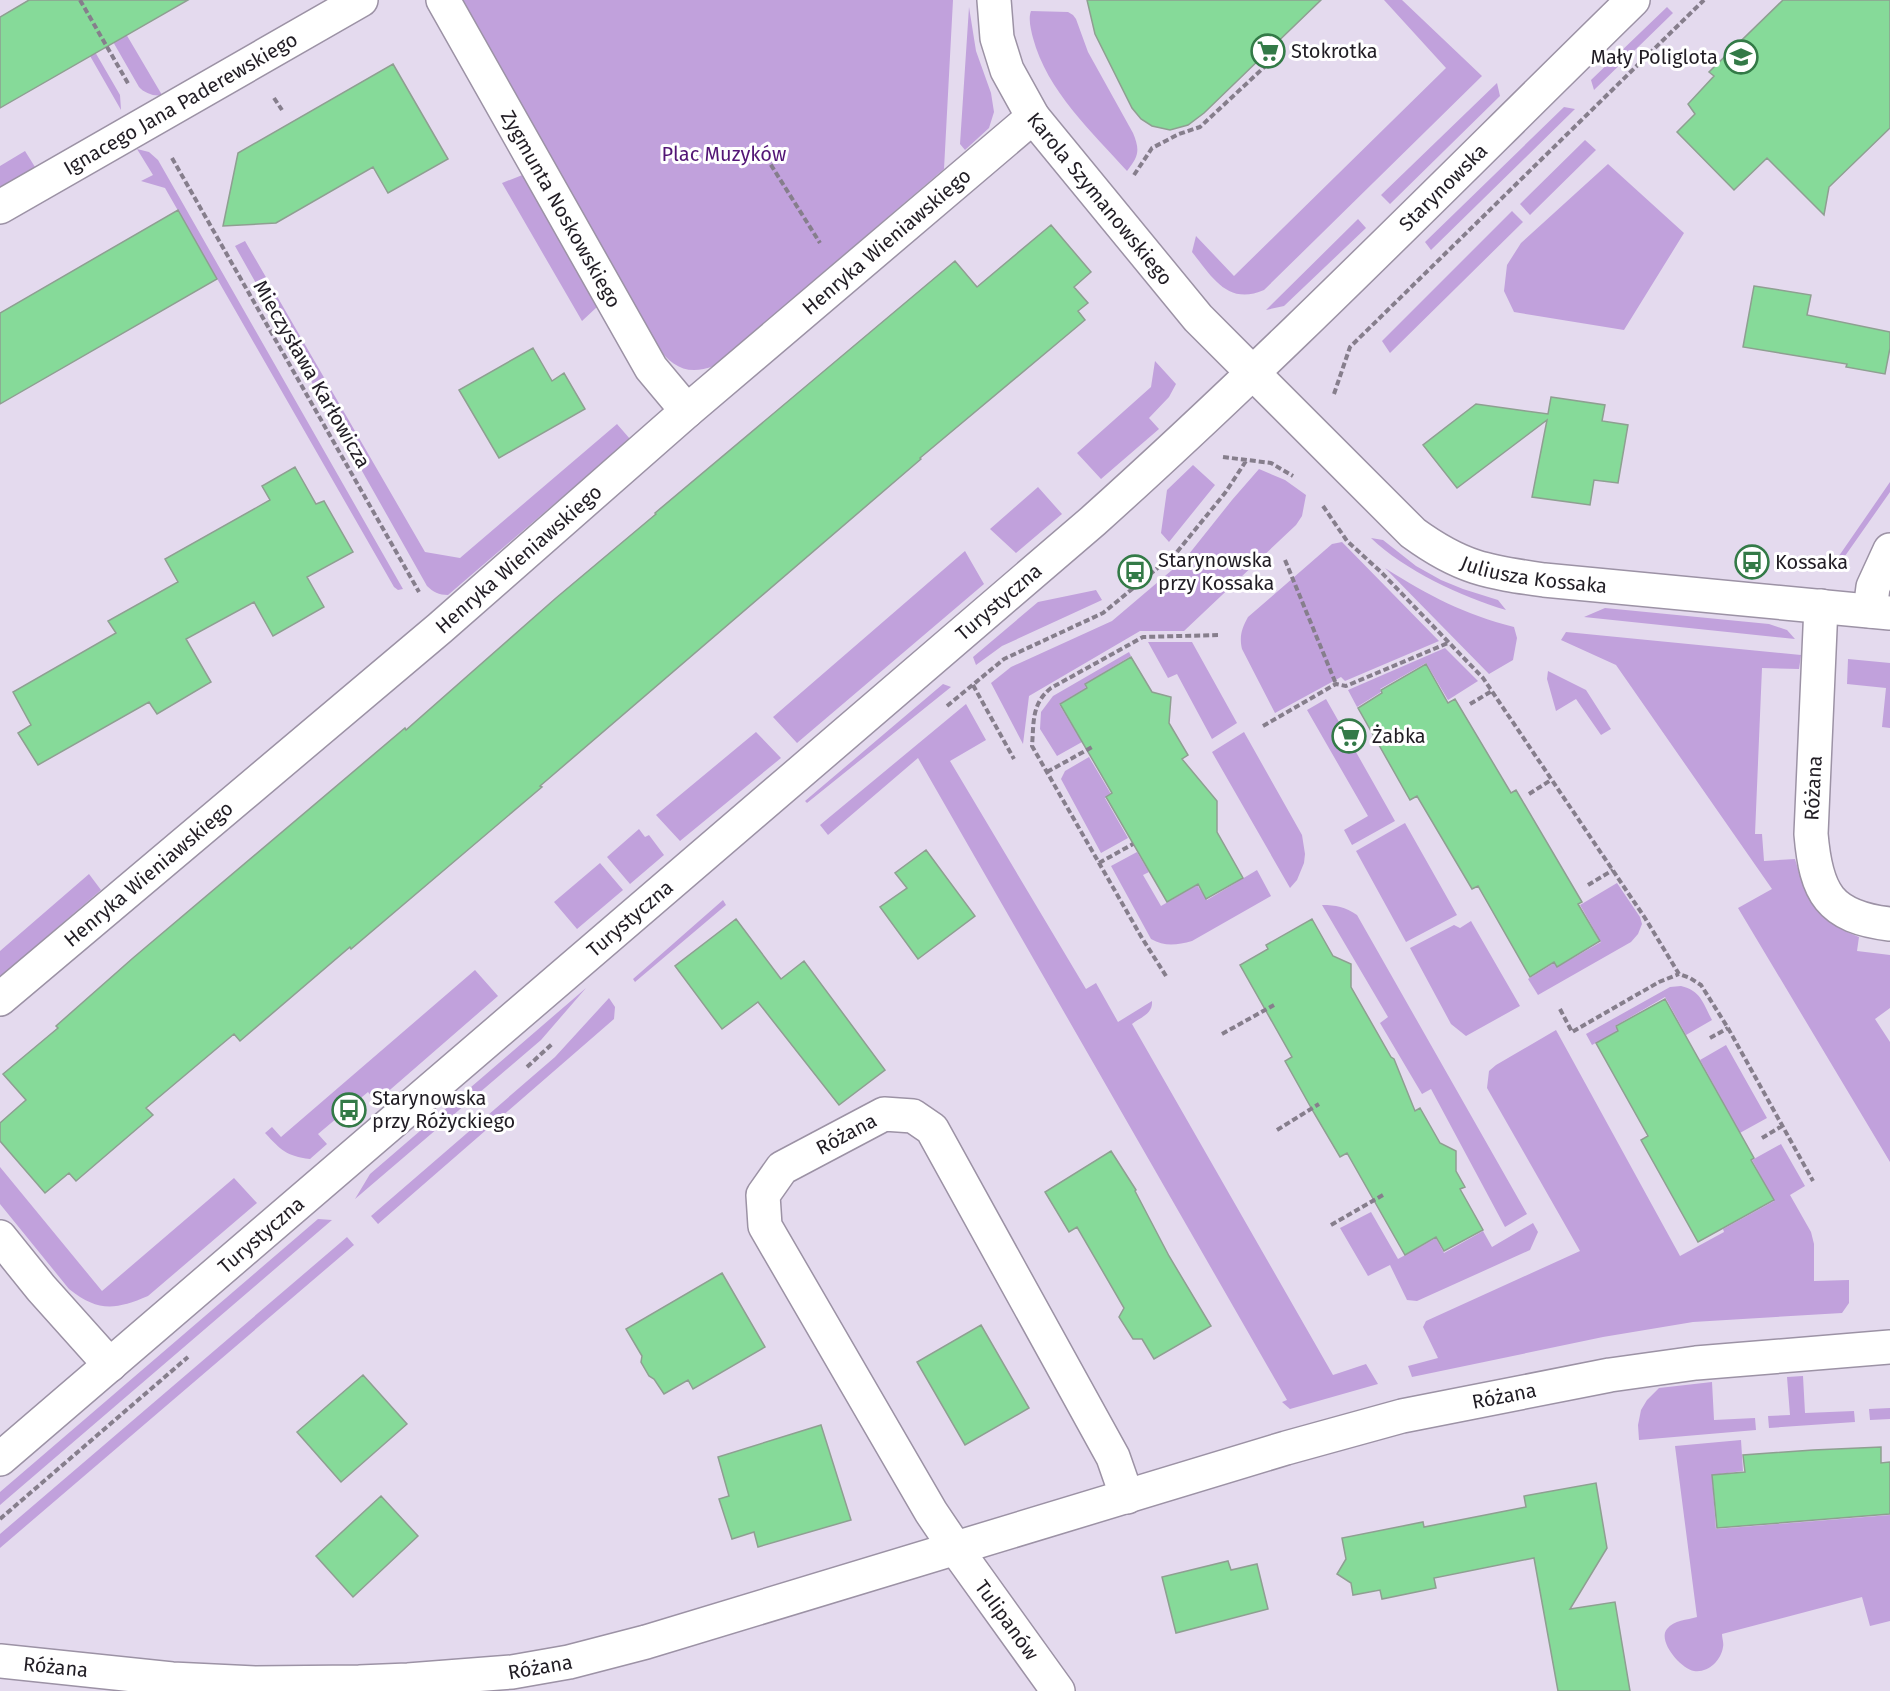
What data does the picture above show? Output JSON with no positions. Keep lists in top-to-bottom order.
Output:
{
  "streets": {
    "street": [
      "Ignacego Jana Paderewskiego",
      "Starynowska",
      "Karola Szymanowskiego",
      "Zygmunta Noskowskiego",
      "Henryka Wieniawskiego",
      "Juliusza Kossaka",
      "Turystyczna",
      "Różana",
      "Tulipanów"
    ],
    "path": ["Mieczysława Karłowicza"]
  },
  "crossings": [
    ["Starynowska", "Karola Szymanowskiego"],
    ["Starynowska", "Juliusza Kossaka"],
    ["Starynowska", "Turystyczna"],
    ["Karola Szymanowskiego", "Henryka Wieniawskiego"],
    ["Karola Szymanowskiego", "Juliusza Kossaka"],
    ["Karola Szymanowskiego", "Turystyczna"],
    ["Zygmunta Noskowskiego", "Henryka Wieniawskiego"],
    ["Henryka Wieniawskiego", "Mieczysława Karłowicza"],
    ["Juliusza Kossaka", "Turystyczna"],
    ["Juliusza Kossaka", "Różana"],
    ["Różana", "Tulipanów"]
  ],
  "parks": ["Plac Muzyków"],
  "places": {
    "supermarket": ["Stokrotka", "Żabka"],
    "school or university": ["Mały Poliglota"],
    "bus stop": ["Kossaka", "Starynowska przy Kossaka", "Starynowska przy Różyckiego"]
  }
}
